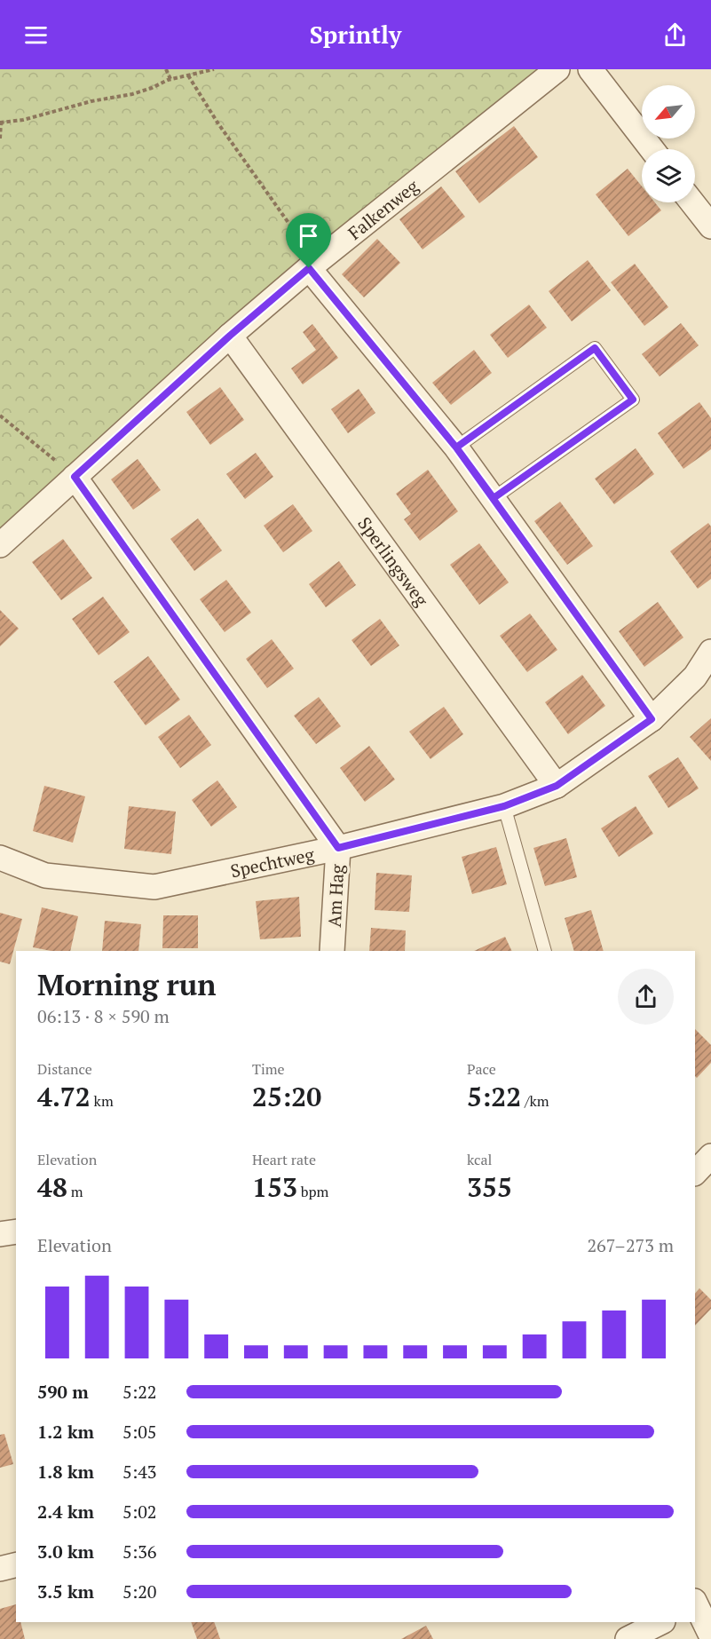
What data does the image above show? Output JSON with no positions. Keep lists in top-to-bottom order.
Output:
{
  "streets": {
    "street": [
      "Falkenweg",
      "Sperlingsweg",
      "Spechtweg",
      "Am Hag"
    ]
  },
  "crossings": [
    ["Falkenweg", "Sperlingsweg"],
    ["Falkenweg", "Am Hag"],
    ["Sperlingsweg", "Spechtweg"],
    ["Spechtweg", "Am Hag"]
  ],
  "north": "bottom left",
  "page": {
    "header": "Sprintly",
    "heading": ["Morning run", "06:13 · 8 × 590 m"],
    "stats": [
      ["Distance", "4.72 km"],
      ["Time", "25:20"],
      ["Pace", "5:22 /km"],
      ["Elevation", "48 m"],
      ["Heart rate", "153 bpm"],
      ["kcal", "355"]
    ],
    "chart": ["Elevation", "267–273 m"],
    "list": [
      {
        "name": "590 m",
        "note": "5:22"
      },
      {
        "name": "1.2 km",
        "note": "5:05"
      },
      {
        "name": "1.8 km",
        "note": "5:43"
      },
      {
        "name": "2.4 km",
        "note": "5:02"
      },
      {
        "name": "3.0 km",
        "note": "5:36"
      },
      {
        "name": "3.5 km",
        "note": "5:20"
      }
    ]
  }
}
